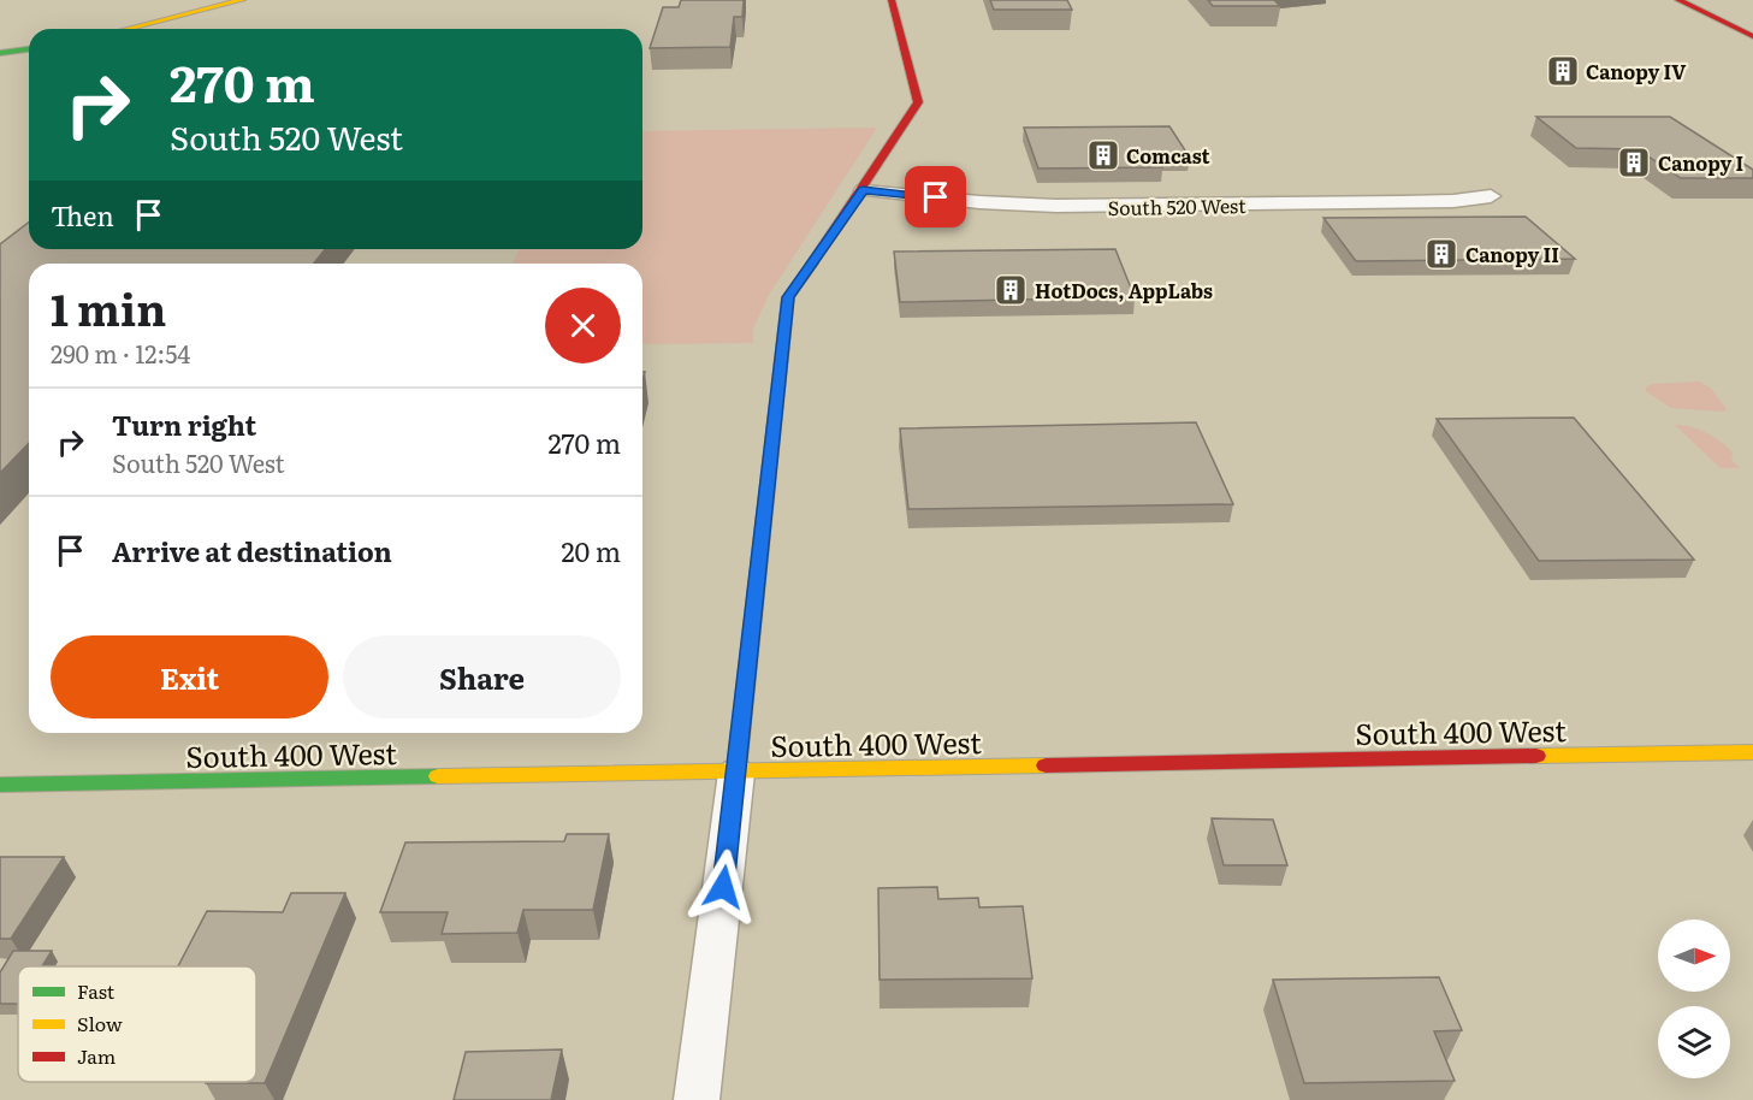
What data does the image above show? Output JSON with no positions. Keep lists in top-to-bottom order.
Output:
{
  "streets": {
    "street": ["South 520 West", "South 400 West"]
  },
  "places": {
    "building": [
      "Canopy IV",
      "Comcast",
      "Canopy I",
      "Canopy II",
      "HotDocs, AppLabs"
    ]
  },
  "legend": ["Fast", "Slow", "Jam"],
  "north": "right",
  "page": {
    "turn": ["270 m", "South 520 West"],
    "then": "Then",
    "heading": ["1 min", "290 m · 12:54"],
    "list": [
      {
        "name": "Turn right",
        "note": "South 520 West",
        "value": "270 m"
      },
      {
        "name": "Arrive at destination",
        "value": "20 m"
      }
    ],
    "buttons": ["Exit", "Share"]
  }
}
